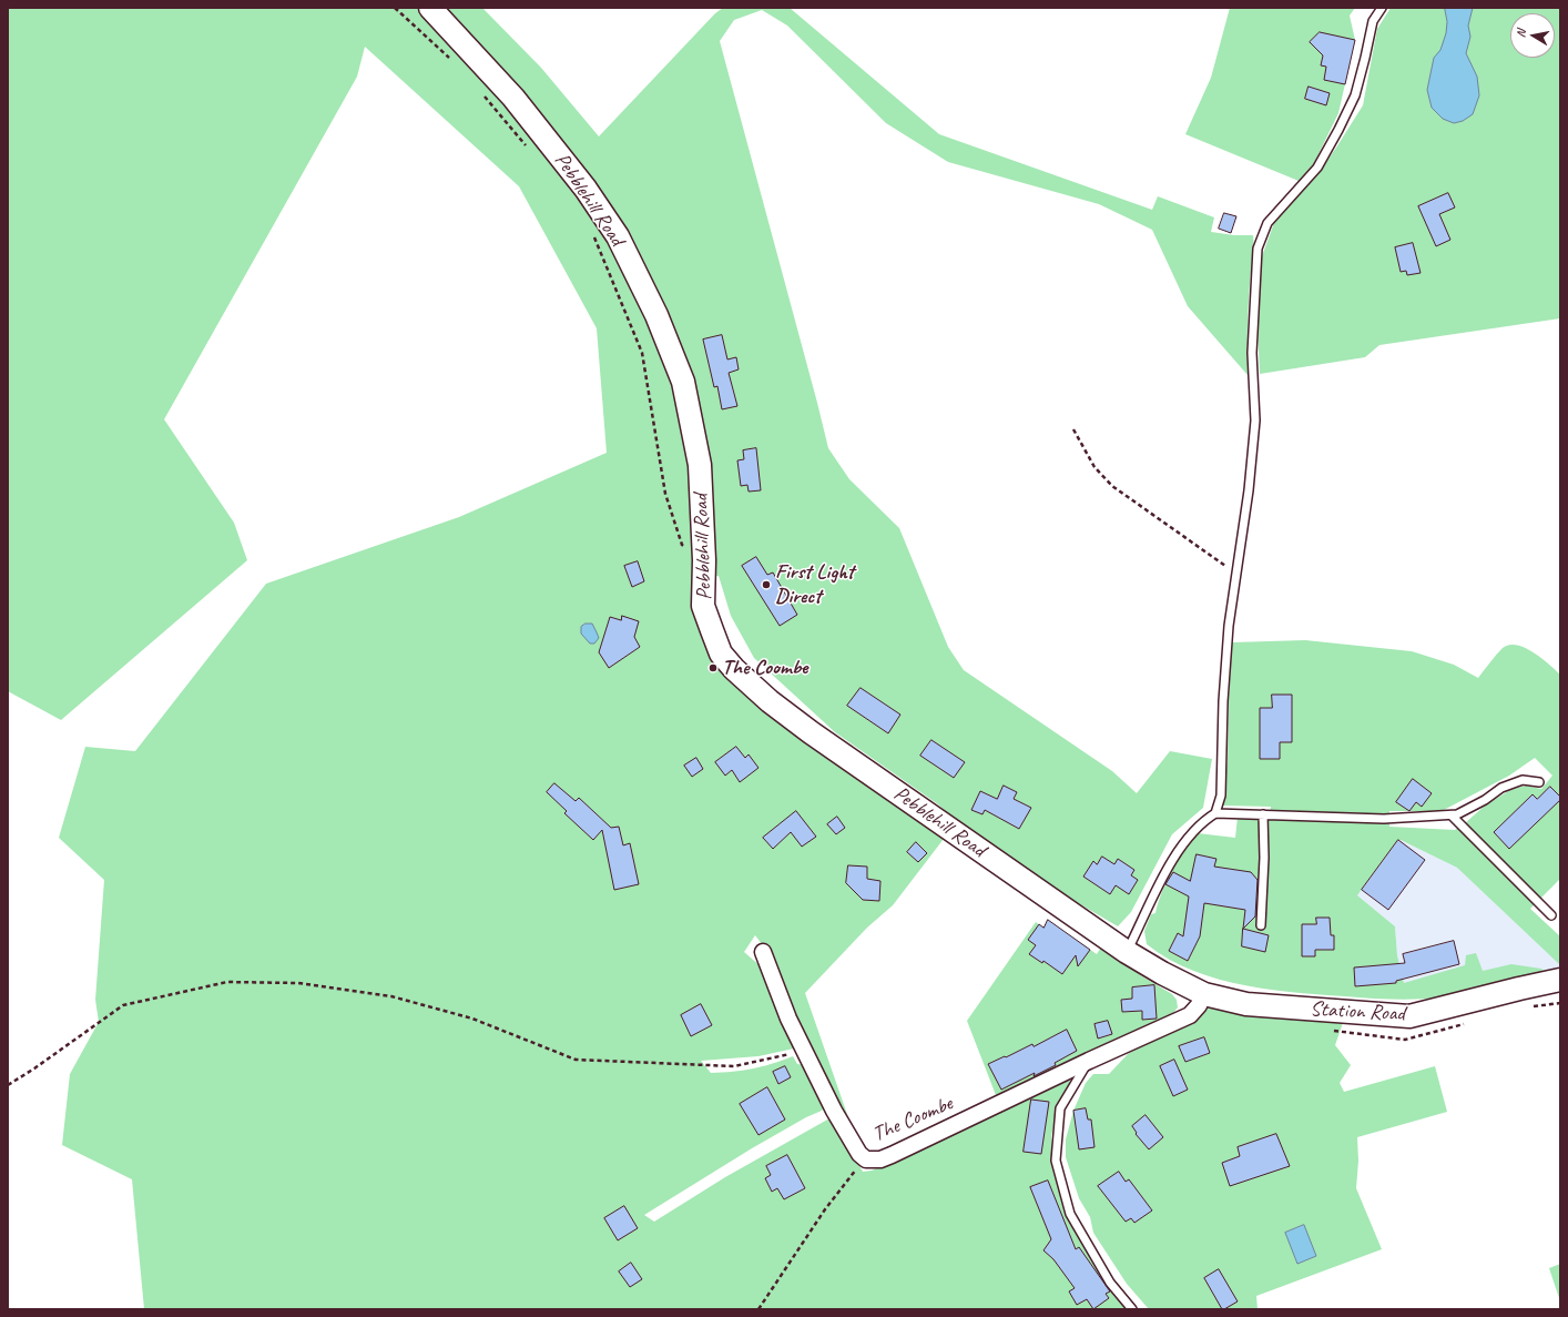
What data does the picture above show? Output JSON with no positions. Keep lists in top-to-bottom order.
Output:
{
  "streets": {
    "main road": ["Pebblehill Road", "Station Road"],
    "street": ["The Coombe"]
  },
  "crossings": [
    ["Pebblehill Road", "Station Road"],
    ["Pebblehill Road", "The Coombe"],
    ["Station Road", "The Coombe"]
  ],
  "places": ["First Light Direct", "The Coombe"],
  "north": "left"
}
